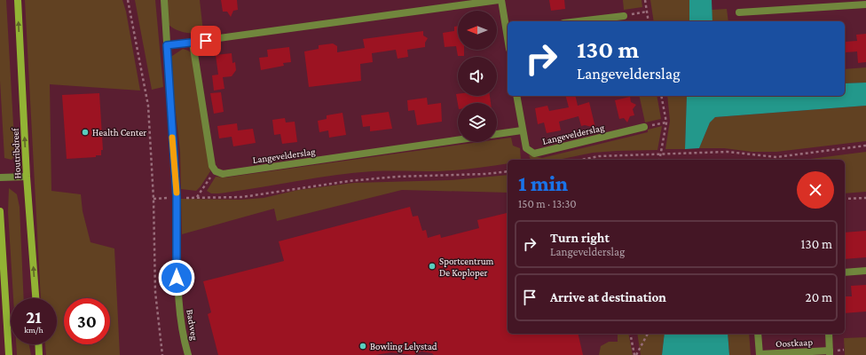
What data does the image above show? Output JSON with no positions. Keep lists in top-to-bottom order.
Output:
{
  "streets": {
    "main road": ["Houtribdreef"],
    "street": ["Langevelderslag", "Badweg", "Oostkaap"]
  },
  "one_way": ["Houtribdreef"],
  "places": ["Health Center", "Sportcentrum De Koploper", "Bowling Lelystad"],
  "north": "left",
  "page": {
    "turn": ["130 m", "Langevelderslag"],
    "heading": ["1 min", "150 m · 13:30"],
    "list": [
      {
        "name": "Turn right",
        "note": "Langevelderslag",
        "value": "130 m"
      },
      {
        "name": "Arrive at destination",
        "value": "20 m"
      }
    ],
    "speed": "21 km/h",
    "limit": "30"
  }
}
